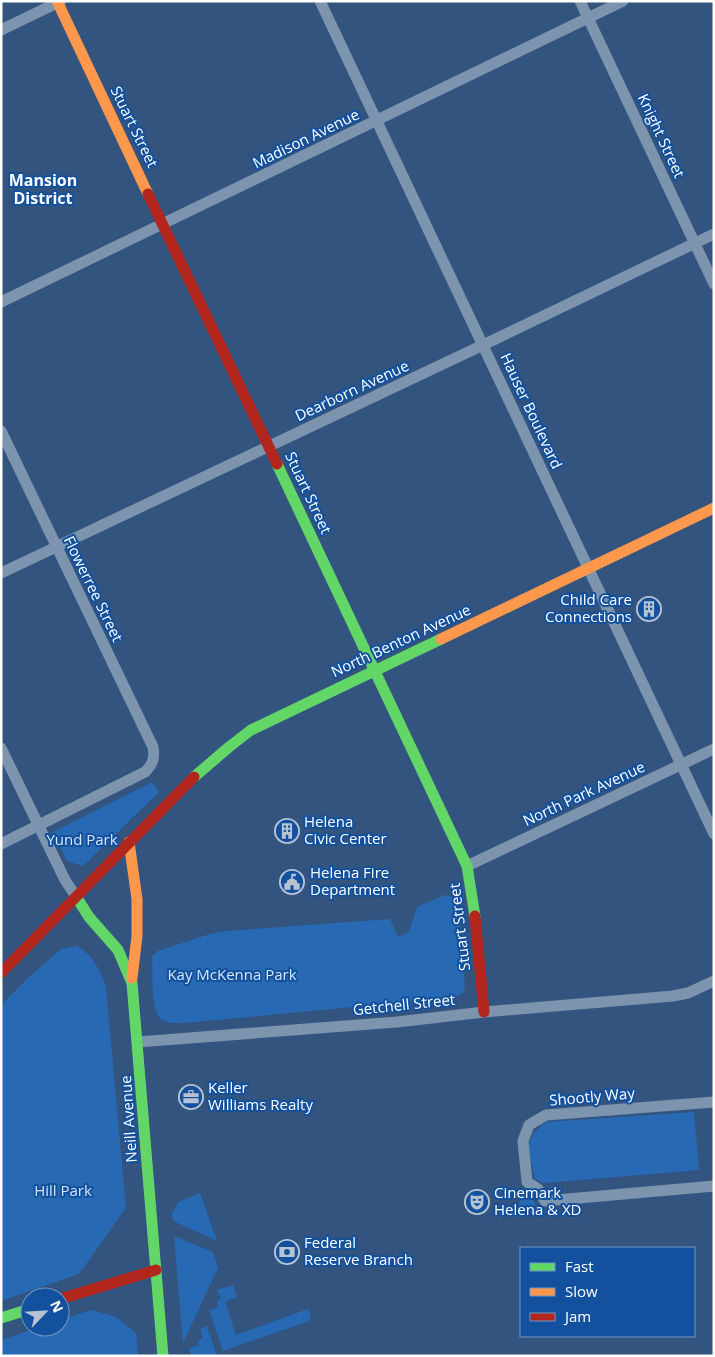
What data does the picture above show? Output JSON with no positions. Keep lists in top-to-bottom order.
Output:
{
  "streets": {
    "main road": ["Stuart Street", "North Benton Avenue", "Neill Avenue"],
    "street": [
      "Knight Street",
      "Madison Avenue",
      "Dearborn Avenue",
      "Hauser Boulevard",
      "Flowerree Street",
      "North Park Avenue",
      "Getchell Street",
      "Shootly Way"
    ]
  },
  "crossings": [
    ["Stuart Street", "Madison Avenue"],
    ["Stuart Street", "Dearborn Avenue"],
    ["Stuart Street", "North Benton Avenue"],
    ["Stuart Street", "North Park Avenue"],
    ["Stuart Street", "Getchell Street"],
    ["Knight Street", "Madison Avenue"],
    ["Knight Street", "Dearborn Avenue"],
    ["Madison Avenue", "Hauser Boulevard"],
    ["Dearborn Avenue", "Hauser Boulevard"],
    ["Dearborn Avenue", "Flowerree Street"],
    ["Hauser Boulevard", "North Benton Avenue"],
    ["Hauser Boulevard", "North Park Avenue"],
    ["Getchell Street", "Neill Avenue"]
  ],
  "districts": ["Mansion District"],
  "parks": ["Yund Park", "Kay McKenna Park", "Hill Park"],
  "places": {
    "building": ["Child Care Connections", "Helena Civic Center"],
    "public building": ["Helena Fire Department"],
    "office": ["Keller Williams Realty"],
    "theatre": ["Cinemark Helena & XD"],
    "bank": ["Federal Reserve Branch"]
  },
  "legend": ["Fast", "Slow", "Jam"],
  "north": "top right"
}
